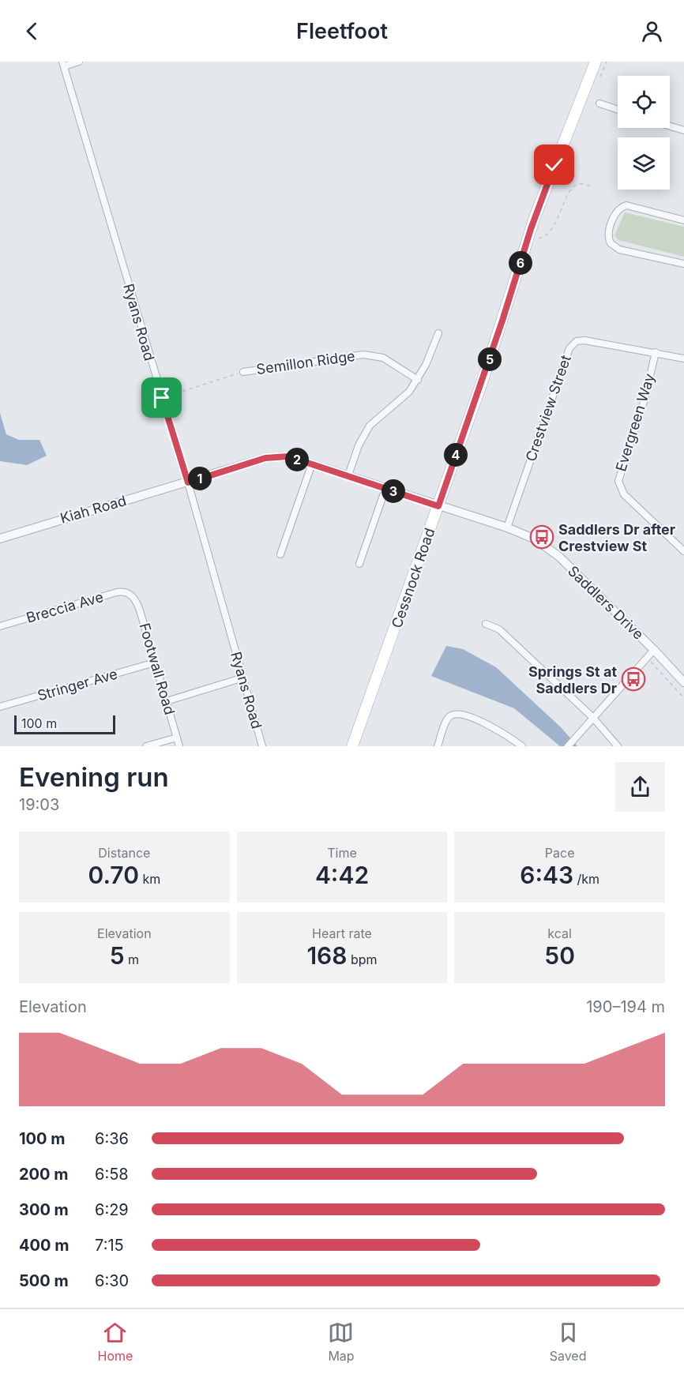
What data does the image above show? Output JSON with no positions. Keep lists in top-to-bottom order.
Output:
{
  "streets": {
    "main road": ["Cessnock Road"],
    "street": [
      "Ryans Road",
      "Semillon Ridge",
      "Crestview Street",
      "Evergreen Way",
      "Kiah Road",
      "Saddlers Drive",
      "Breccia Ave",
      "Footwall Road",
      "Stringer Ave"
    ]
  },
  "crossings": [
    ["Ryans Road", "Kiah Road"],
    ["Crestview Street", "Evergreen Way"],
    ["Crestview Street", "Saddlers Drive"],
    ["Kiah Road", "Saddlers Drive"],
    ["Cessnock Road", "Saddlers Drive"],
    ["Breccia Ave", "Footwall Road"],
    ["Footwall Road", "Stringer Ave"]
  ],
  "places": {
    "bus stop": ["Saddlers Dr after Crestview St", "Springs St at Saddlers Dr"]
  },
  "scale_bar": "100 m",
  "page": {
    "header": "Fleetfoot",
    "pins": [
      "6",
      "5",
      "4",
      "2",
      "1",
      "3"
    ],
    "scale": "100 m",
    "heading": ["Evening run", "19:03"],
    "stats": [
      ["Distance", "0.70 km"],
      ["Time", "4:42"],
      ["Pace", "6:43 /km"],
      ["Elevation", "5 m"],
      ["Heart rate", "168 bpm"],
      ["kcal", "50"]
    ],
    "chart": ["Elevation", "190–194 m"],
    "list": [
      {
        "name": "100 m",
        "note": "6:36"
      },
      {
        "name": "200 m",
        "note": "6:58"
      },
      {
        "name": "300 m",
        "note": "6:29"
      },
      {
        "name": "400 m",
        "note": "7:15"
      },
      {
        "name": "500 m",
        "note": "6:30"
      }
    ],
    "tabs": ["Home", "Map", "Saved"]
  }
}
